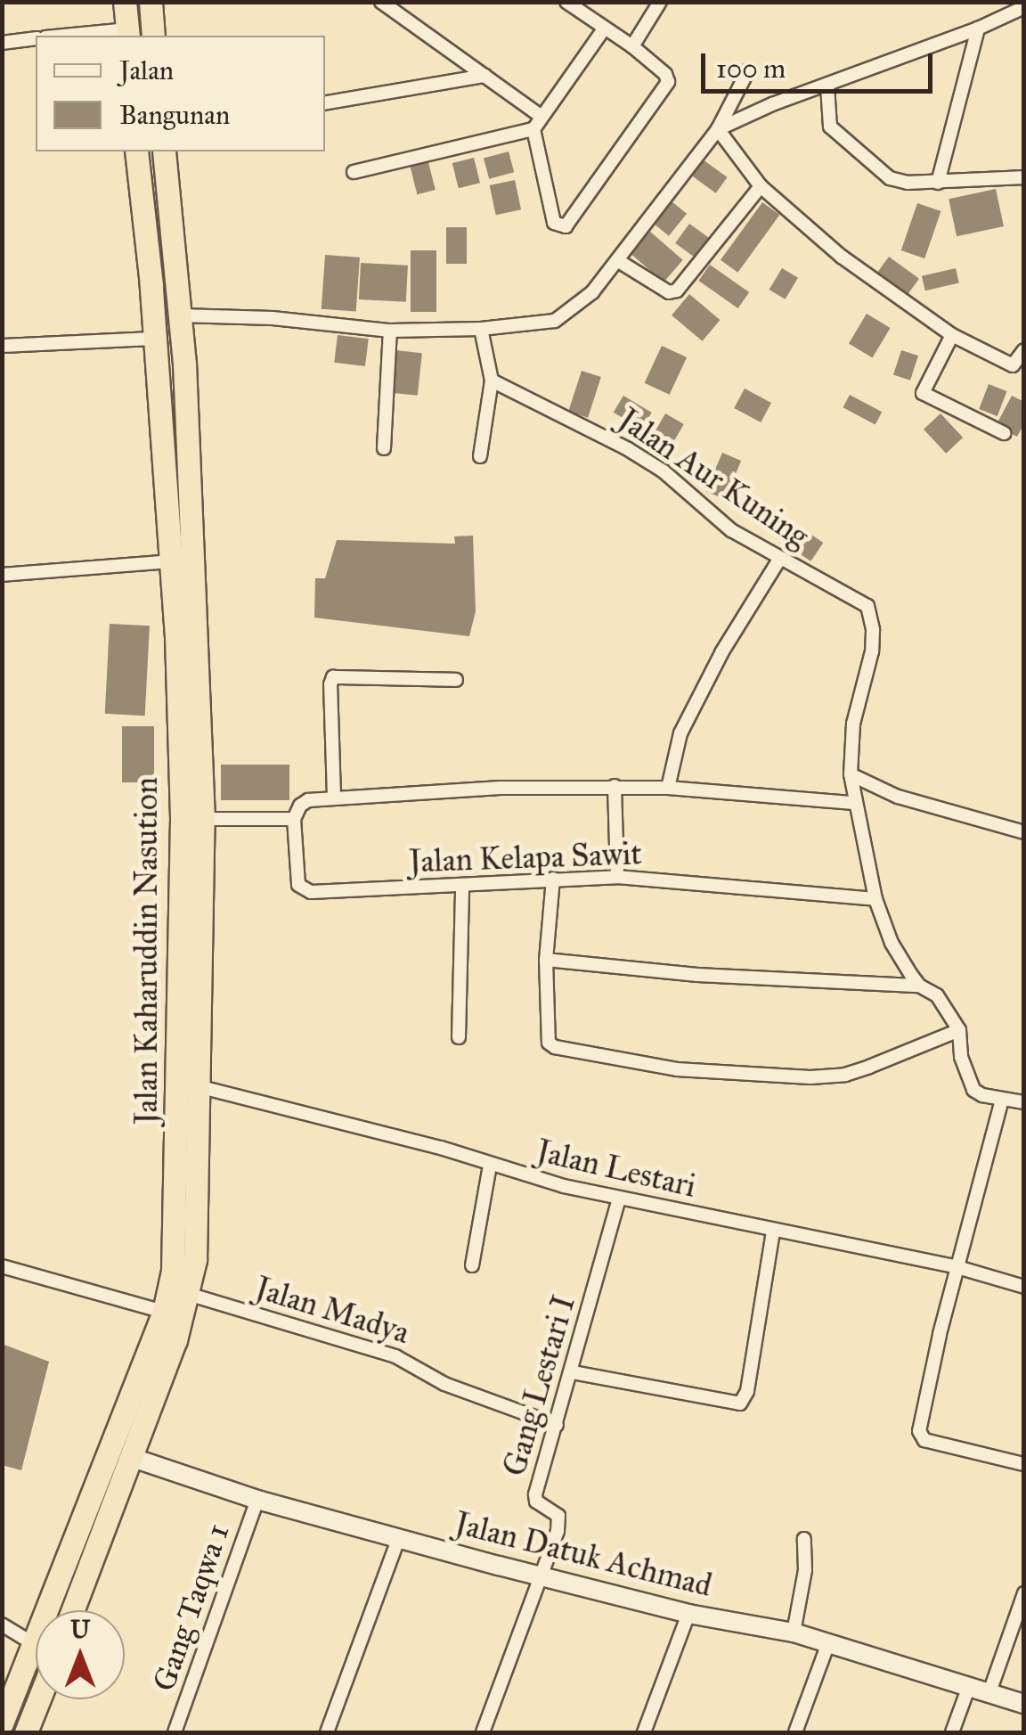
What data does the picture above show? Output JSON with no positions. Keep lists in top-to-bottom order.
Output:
{
  "streets": {
    "highway": ["Jalan Kaharuddin Nasution"],
    "street": [
      "Jalan Aur Kuning",
      "Jalan Kelapa Sawit",
      "Jalan Lestari",
      "Jalan Madya",
      "Gang Lestari I",
      "Jalan Datuk Achmad",
      "Gang Taqwa 1"
    ]
  },
  "crossings": [
    ["Jalan Kaharuddin Nasution", "Jalan Lestari"],
    ["Jalan Kaharuddin Nasution", "Jalan Madya"],
    ["Jalan Kaharuddin Nasution", "Jalan Datuk Achmad"],
    ["Jalan Lestari", "Gang Lestari I"],
    ["Jalan Madya", "Gang Lestari I"],
    ["Gang Lestari I", "Jalan Datuk Achmad"],
    ["Jalan Datuk Achmad", "Gang Taqwa 1"]
  ],
  "legend": ["Jalan", "Bangunan"],
  "scale_bar": "100 m",
  "north": "top"
}
